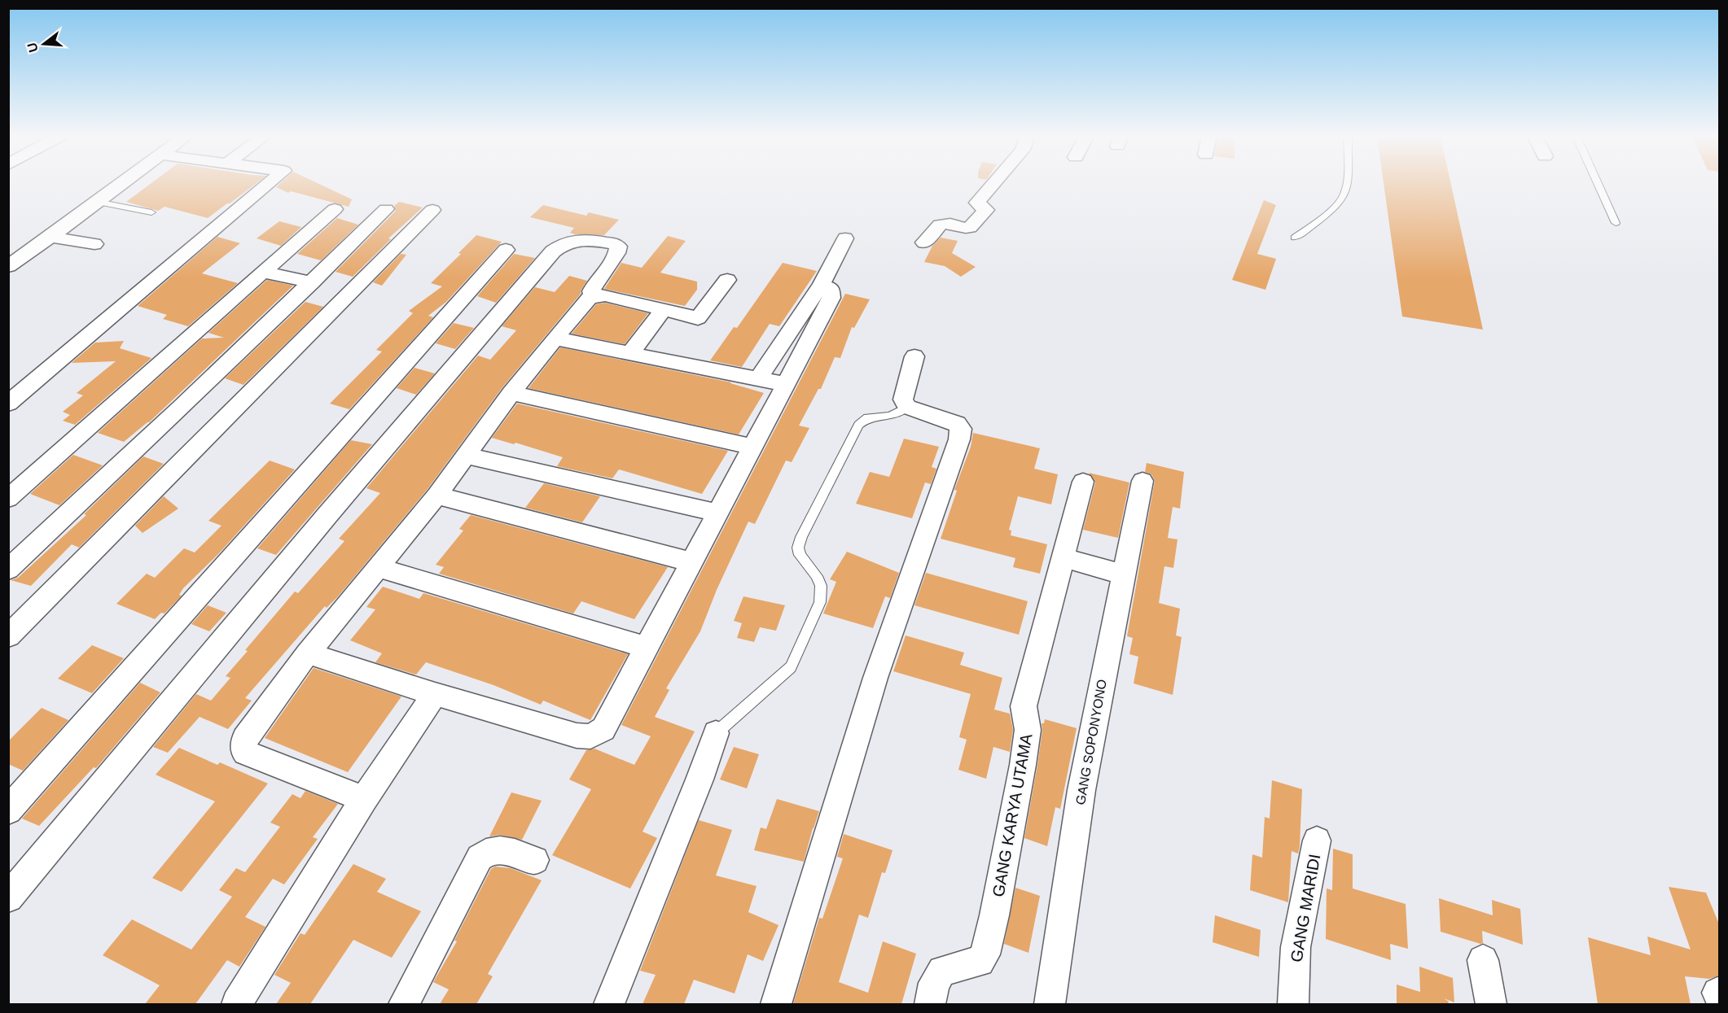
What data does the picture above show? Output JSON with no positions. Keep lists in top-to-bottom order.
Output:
{
  "streets": {
    "street": ["GANG SOPONYONO", "GANG KARYA UTAMA", "GANG MARIDI"]
  },
  "north": "left"
}
